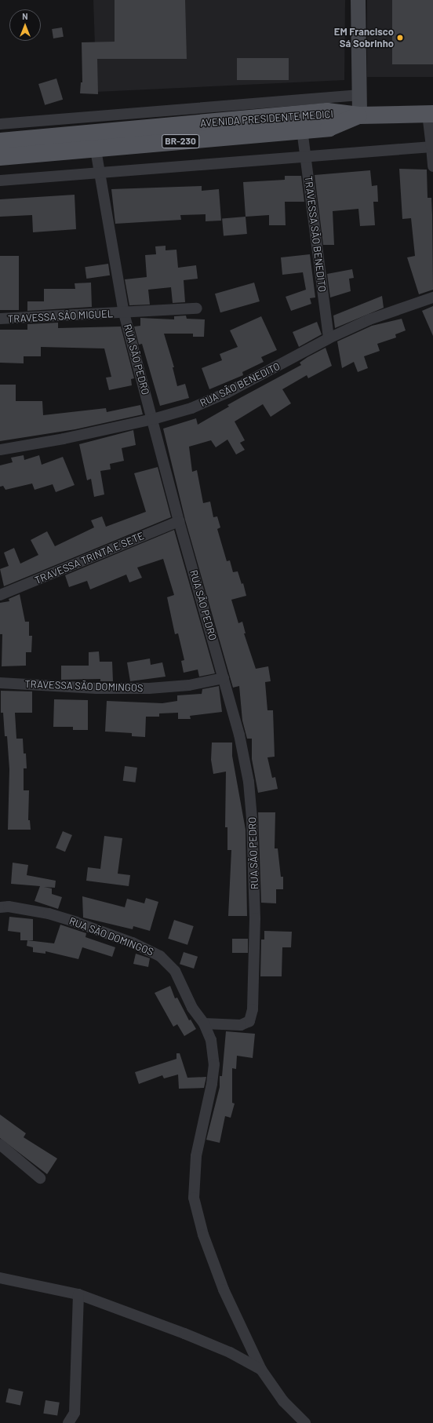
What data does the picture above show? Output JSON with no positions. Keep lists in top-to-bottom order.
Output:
{
  "streets": {
    "main road": ["AVENIDA PRESIDENTE MEDICI", "BR-230"],
    "street": [
      "TRAVESSA SÃO BENEDITO",
      "TRAVESSA SÃO MIGUEL",
      "RUA SÃO PEDRO",
      "RUA SÃO BENEDITO",
      "TRAVESSA TRINTA E SETE",
      "TRAVESSA SÃO DOMINGOS",
      "RUA SÃO DOMINGOS"
    ]
  },
  "crossings": [
    ["AVENIDA PRESIDENTE MEDICI", "BR-230"],
    ["AVENIDA PRESIDENTE MEDICI", "TRAVESSA SÃO BENEDITO"],
    ["AVENIDA PRESIDENTE MEDICI", "RUA SÃO PEDRO"],
    ["TRAVESSA SÃO BENEDITO", "RUA SÃO BENEDITO"],
    ["TRAVESSA SÃO MIGUEL", "RUA SÃO PEDRO"],
    ["RUA SÃO PEDRO", "RUA SÃO BENEDITO"],
    ["RUA SÃO PEDRO", "TRAVESSA TRINTA E SETE"],
    ["RUA SÃO PEDRO", "TRAVESSA SÃO DOMINGOS"],
    ["RUA SÃO PEDRO", "RUA SÃO DOMINGOS"]
  ],
  "places": ["EM Francisco Sá Sobrinho"],
  "north": "top"
}
